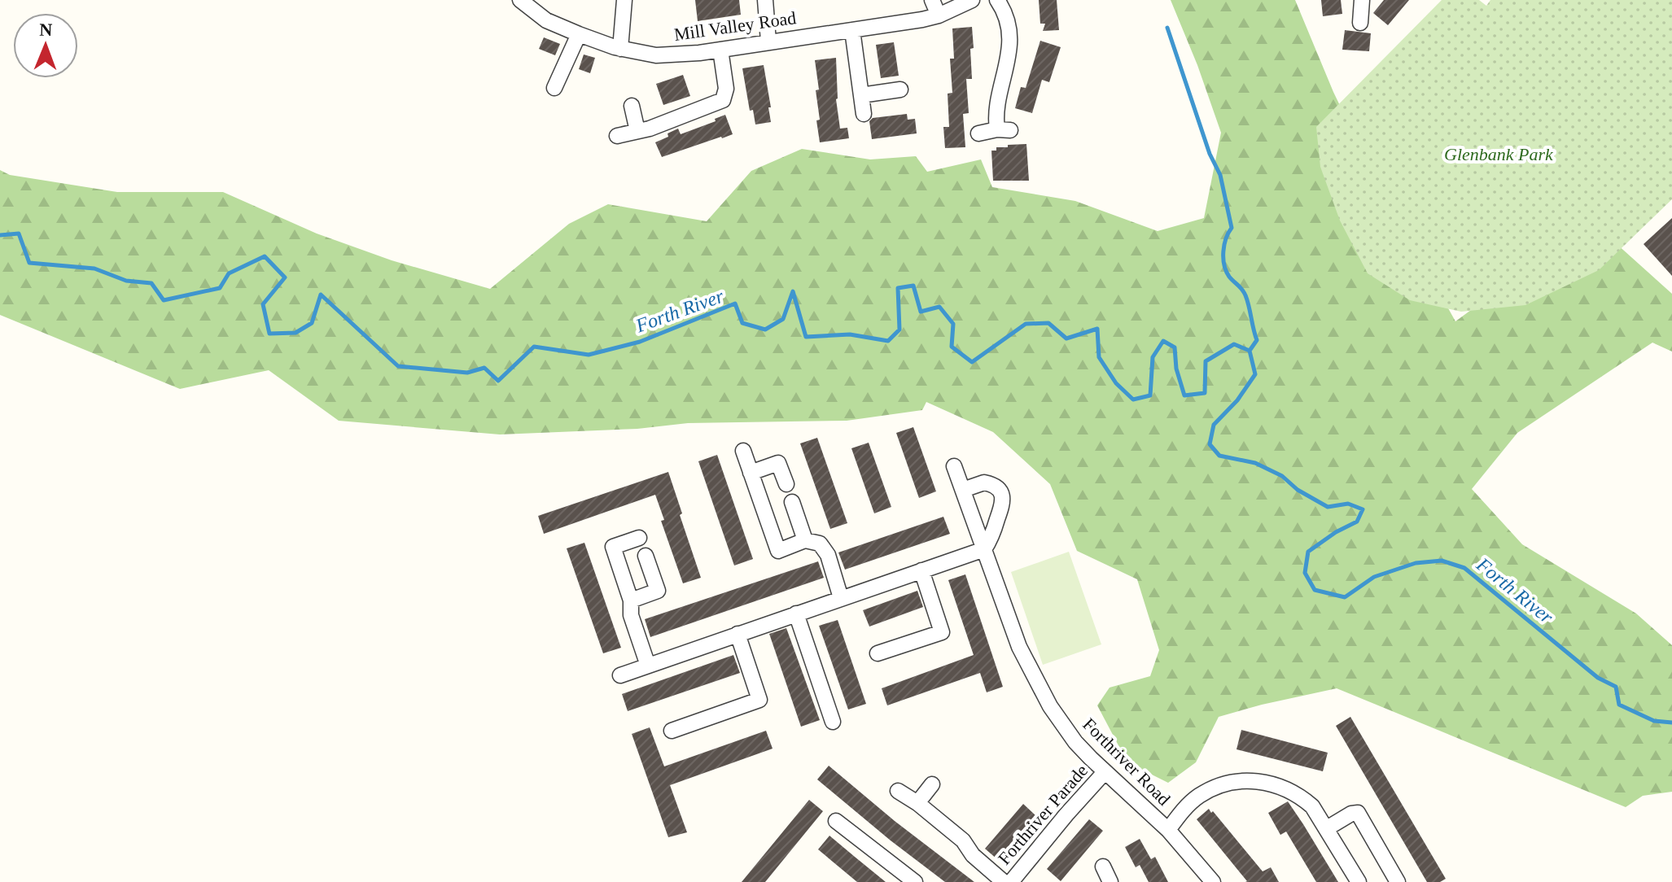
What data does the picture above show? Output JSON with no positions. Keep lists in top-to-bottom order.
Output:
{
  "streets": {
    "street": ["Mill Valley Road", "Forthriver Road", "Forthriver Parade"]
  },
  "crossings": [
    ["Forthriver Road", "Forthriver Parade"]
  ],
  "water": ["Forth River"],
  "parks": ["Glenbank Park"],
  "north": "top"
}
